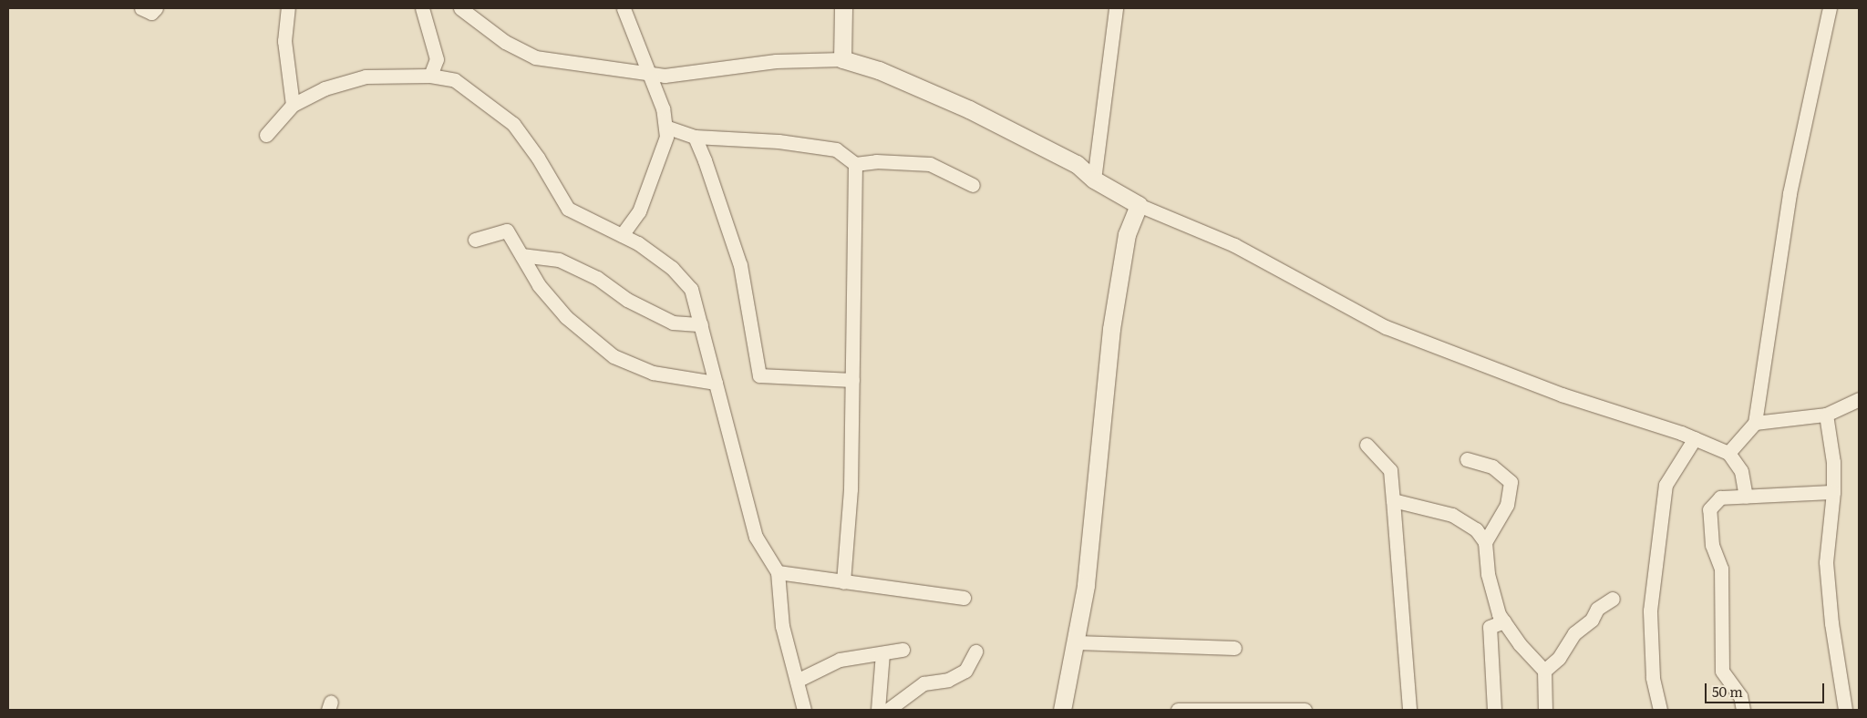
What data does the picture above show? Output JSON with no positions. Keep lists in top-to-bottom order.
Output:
{
  "scale_bar": "50 m"
}
